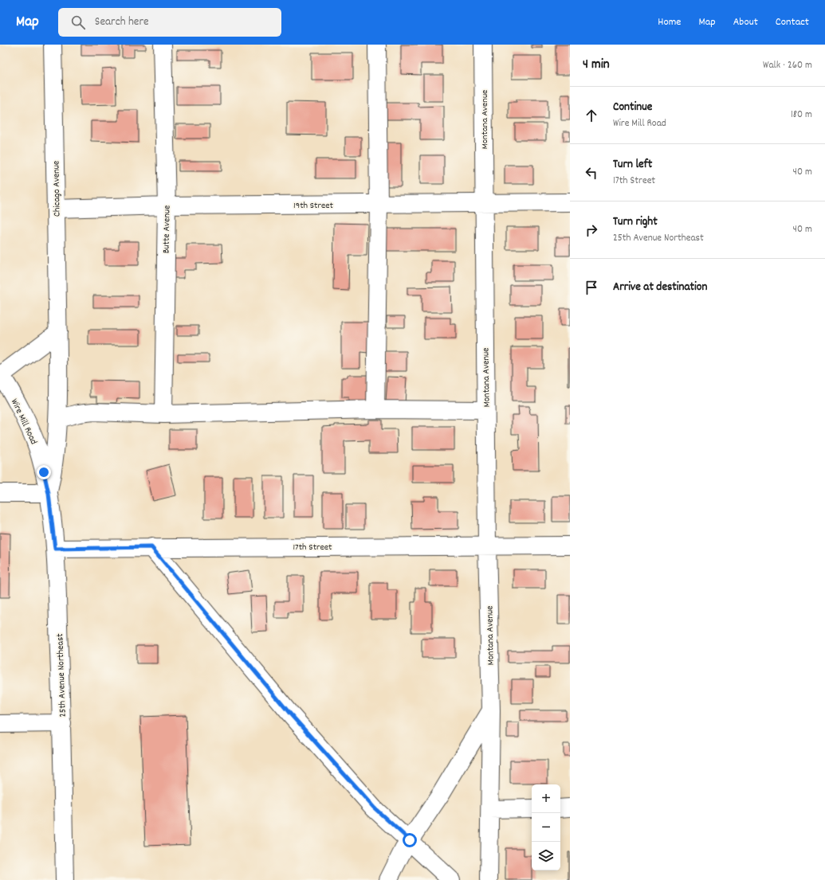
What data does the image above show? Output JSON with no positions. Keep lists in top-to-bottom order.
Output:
{
  "streets": {
    "street": [
      "Montana Avenue",
      "Chicago Avenue",
      "19th Street",
      "Butte Avenue",
      "Wire Mill Road",
      "17th Street",
      "25th Avenue Northeast"
    ]
  },
  "crossings": [
    ["Montana Avenue", "19th Street"],
    ["Montana Avenue", "17th Street"],
    ["Chicago Avenue", "19th Street"],
    ["Chicago Avenue", "25th Avenue Northeast"],
    ["19th Street", "Butte Avenue"],
    ["Wire Mill Road", "25th Avenue Northeast"],
    ["17th Street", "25th Avenue Northeast"]
  ],
  "page": {
    "header": "Map",
    "search": "Search here",
    "nav": [
      "Home",
      "Map",
      "About",
      "Contact"
    ],
    "heading": ["4 min", "Walk · 260 m"],
    "list": [
      ["Continue", "Wire Mill Road", "180 m"],
      ["Turn left", "17th Street", "40 m"],
      ["Turn right", "25th Avenue Northeast", "40 m"],
      "Arrive at destination"
    ],
    "map_buttons": ["+", "−"]
  }
}
